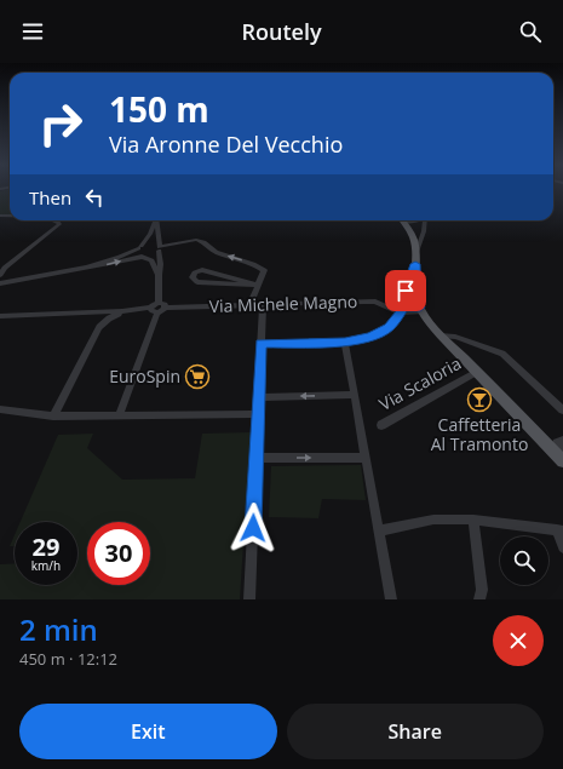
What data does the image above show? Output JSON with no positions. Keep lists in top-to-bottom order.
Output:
{
  "streets": {
    "main road": ["Via Scaloria"],
    "street": ["Via Michele Magno"]
  },
  "crossings": [
    ["Via Michele Magno", "Via Scaloria"]
  ],
  "places": {
    "supermarket": ["EuroSpin"],
    "bar": ["Caffetteria Al Tramonto"]
  },
  "page": {
    "header": "Routely",
    "turn": ["150 m", "Via Aronne Del Vecchio"],
    "then": "Then",
    "speed": "29 km/h",
    "limit": "30",
    "heading": ["2 min", "450 m · 12:12"],
    "buttons": ["Exit", "Share"]
  }
}
